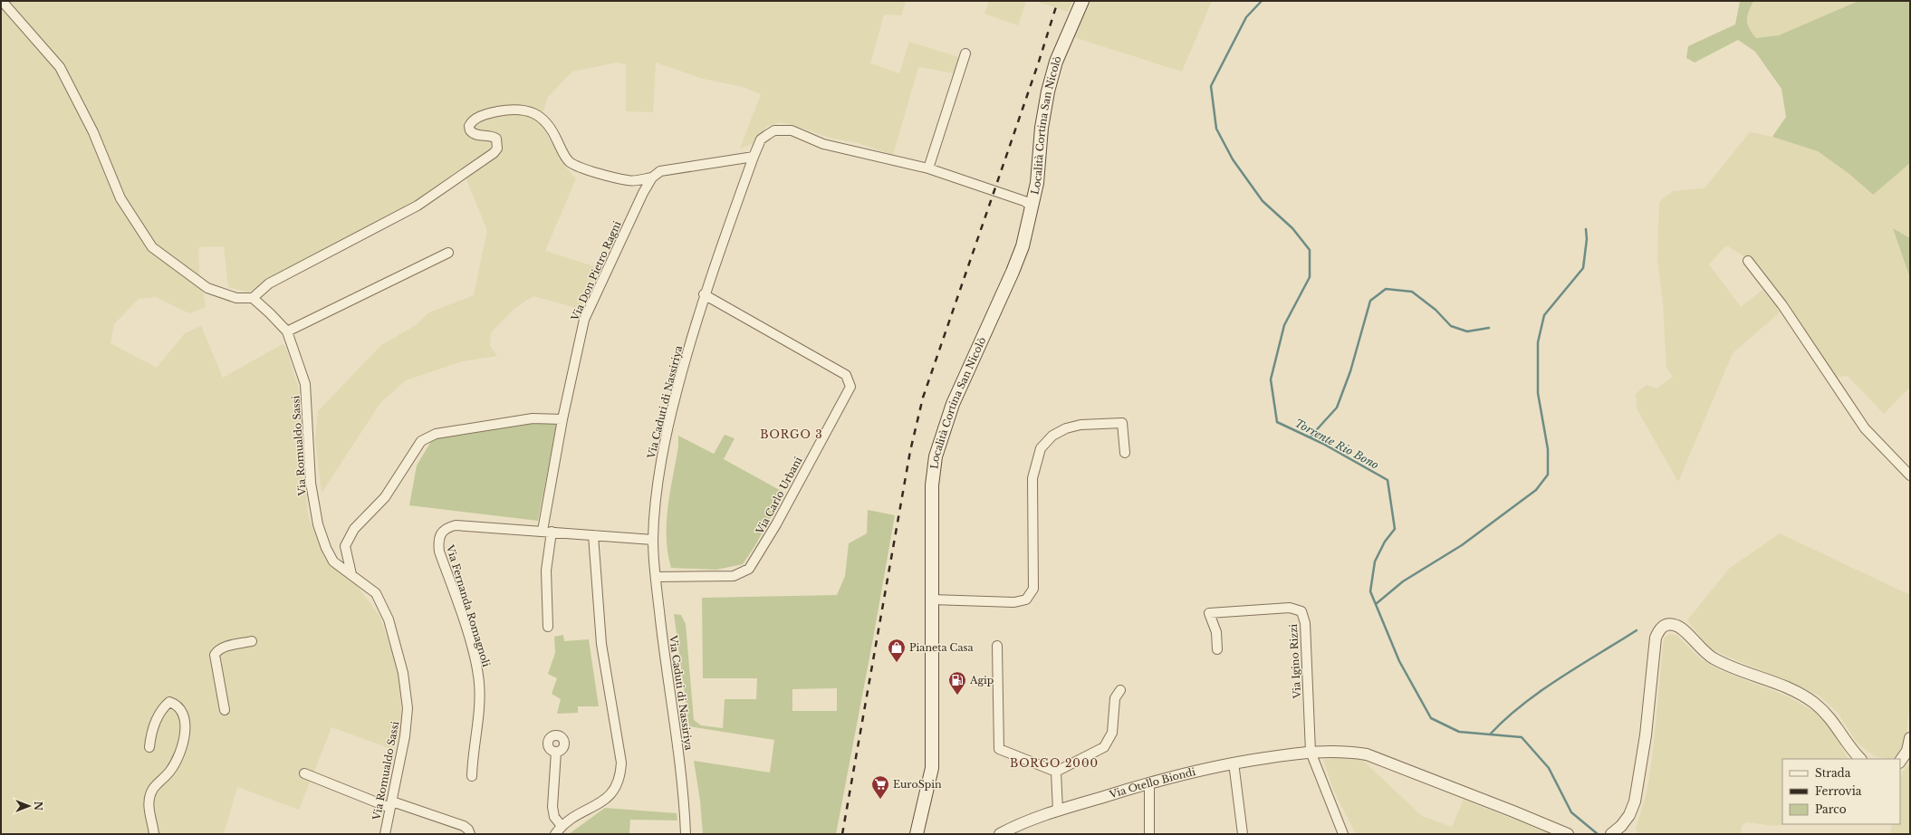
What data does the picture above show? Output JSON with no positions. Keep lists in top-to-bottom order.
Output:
{
  "streets": {
    "main road": ["Località Cortina San Nicolò"],
    "street": [
      "Via Don Pietro Ragni",
      "Via Caduti di Nassiriya",
      "Via Romualdo Sassi",
      "Via Carlo Urbani",
      "Via Fernanda Romagnoli",
      "Via Igino Rizzi",
      "Via Otello Biondi"
    ]
  },
  "crossings": [
    ["Località Cortina San Nicolò", "Via Caduti di Nassiriya"],
    ["Via Don Pietro Ragni", "Via Fernanda Romagnoli"],
    ["Via Caduti di Nassiriya", "Via Carlo Urbani"],
    ["Via Caduti di Nassiriya", "Via Fernanda Romagnoli"],
    ["Via Igino Rizzi", "Via Otello Biondi"]
  ],
  "districts": ["BORGO 3", "BORGO 2000"],
  "water": ["Torrente Rio Bono"],
  "places": {
    "shop": ["Pianeta Casa"],
    "fuel station": ["Agip"],
    "supermarket": ["EuroSpin"]
  },
  "legend": ["Strada", "Ferrovia", "Parco"],
  "north": "right"
}
